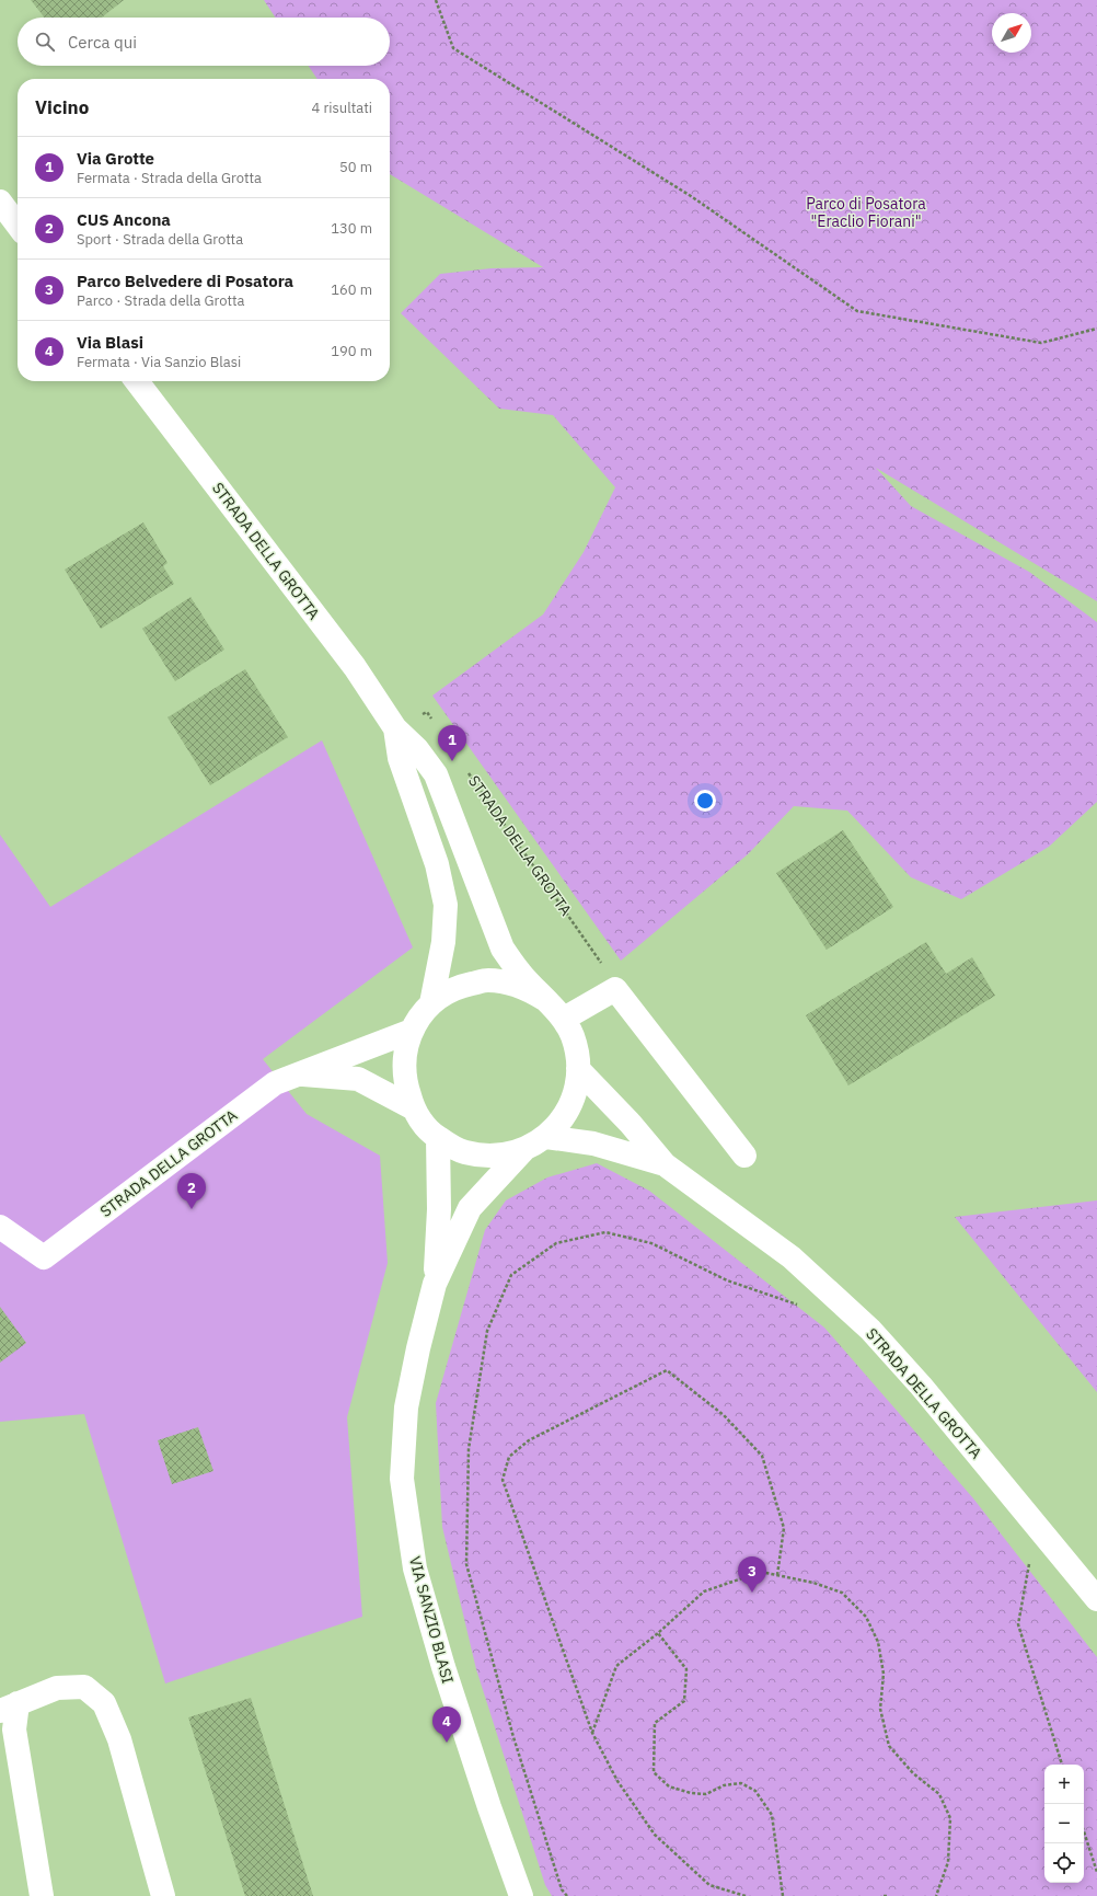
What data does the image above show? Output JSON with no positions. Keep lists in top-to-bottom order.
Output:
{
  "streets": {
    "street": ["STRADA DELLA GROTTA", "VIA SANZIO BLASI"]
  },
  "crossings": [
    ["STRADA DELLA GROTTA", "VIA SANZIO BLASI"]
  ],
  "parks": ["Parco di Posatora \"Eraclio Fiorani\""],
  "north": "top right",
  "page": {
    "search": "Cerca qui",
    "heading": ["Vicino", "4 risultati"],
    "list": [
      {
        "mark": "1",
        "name": "Via Grotte",
        "note": "Fermata · Strada della Grotta",
        "value": "50 m"
      },
      {
        "mark": "2",
        "name": "CUS Ancona",
        "note": "Sport · Strada della Grotta",
        "value": "130 m"
      },
      {
        "mark": "3",
        "name": "Parco Belvedere di Posatora",
        "note": "Parco · Strada della Grotta",
        "value": "160 m"
      },
      {
        "mark": "4",
        "name": "Via Blasi",
        "note": "Fermata · Via Sanzio Blasi",
        "value": "190 m"
      }
    ],
    "pins": [
      "1",
      "2",
      "3",
      "4"
    ],
    "map_buttons": ["+", "−"]
  }
}
